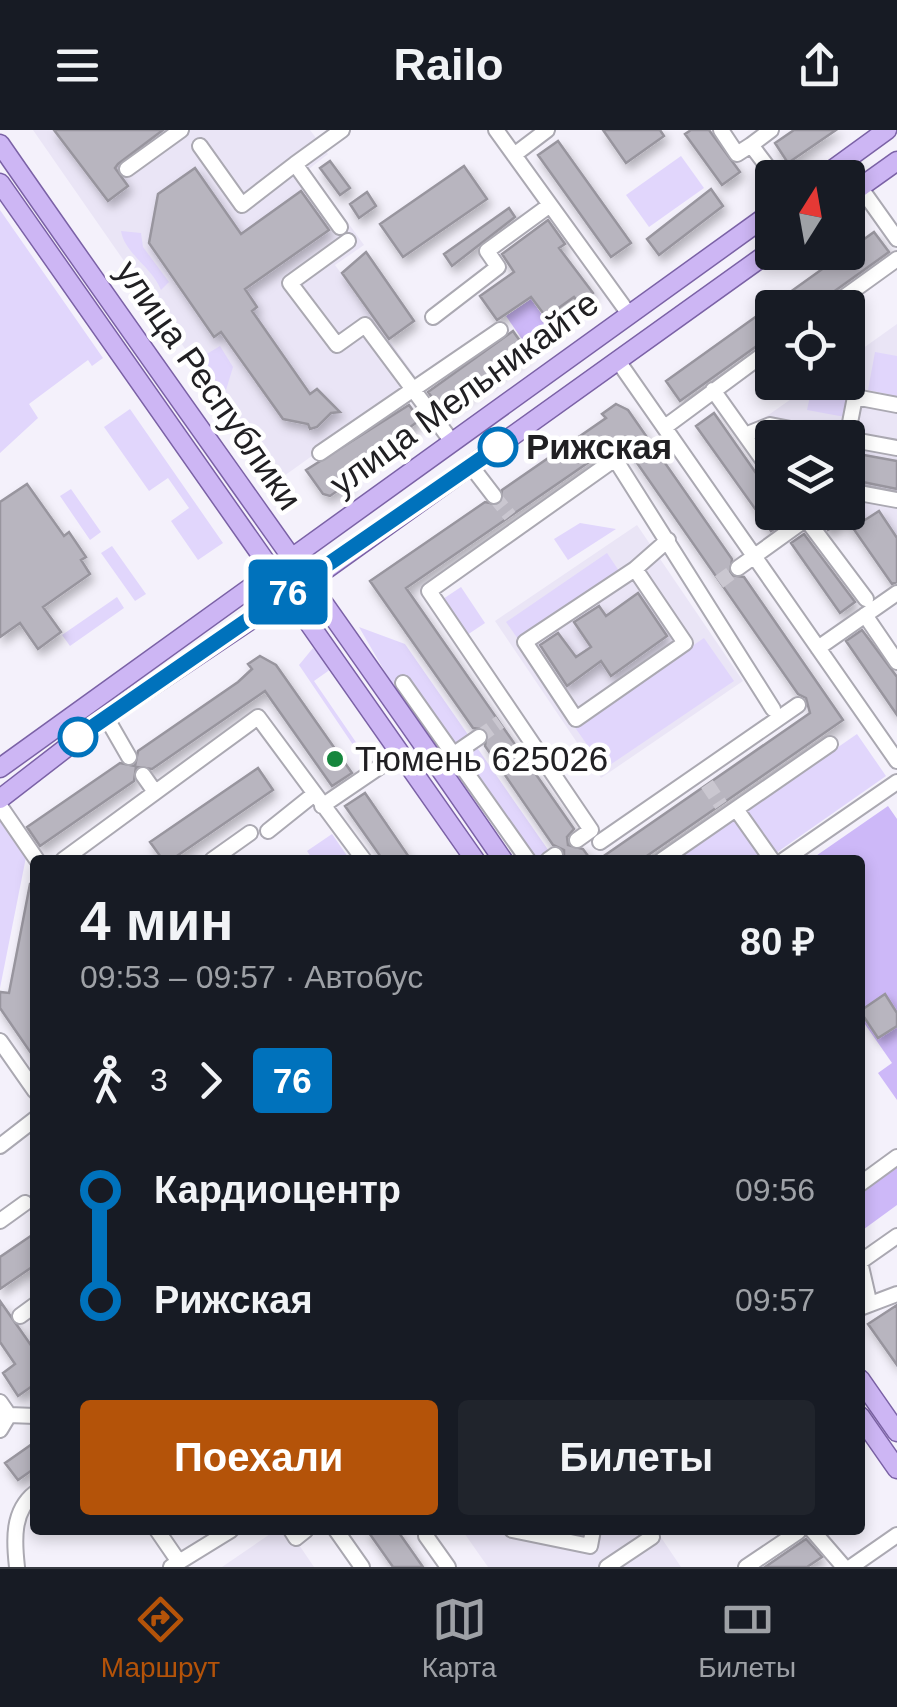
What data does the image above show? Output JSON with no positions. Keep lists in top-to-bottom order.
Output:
{
  "streets": {
    "main road": ["улица Республики", "улица Мельникайте"]
  },
  "crossings": [
    ["улица Республики", "улица Мельникайте"]
  ],
  "places": ["Рижская", "Тюмень 625026"],
  "lines": ["bus line 76"],
  "north": "top",
  "page": {
    "header": "Railo",
    "on_map": "76",
    "heading": ["4 мин", "09:53 – 09:57 · Автобус", "80 ₽"],
    "legs": ["3", "76"],
    "list": [
      {
        "name": "Кардиоцентр",
        "value": "09:56"
      },
      {
        "name": "Рижская",
        "value": "09:57"
      }
    ],
    "buttons": ["Поехали", "Билеты"],
    "tabs": ["Маршрут", "Карта", "Билеты"]
  }
}
